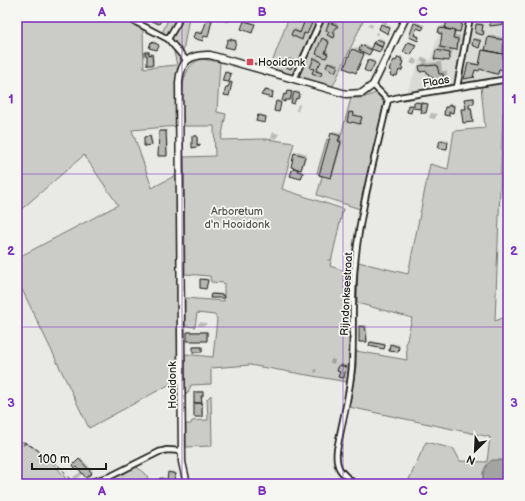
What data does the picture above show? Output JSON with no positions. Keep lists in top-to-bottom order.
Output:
{
  "streets": {
    "street": ["Flaas", "Rijndonksestraat", "Hooidonk"]
  },
  "crossings": [
    ["Flaas", "Rijndonksestraat"]
  ],
  "parks": ["Arboretum d'n Hooidonk"],
  "places": {
    "transit": ["Hooidonk"]
  },
  "scale_bar": "100 m",
  "north": "bottom left",
  "grid": {
    "columns": ["A", "B", "C"],
    "rows": ["1", "2", "3"]
  }
}
